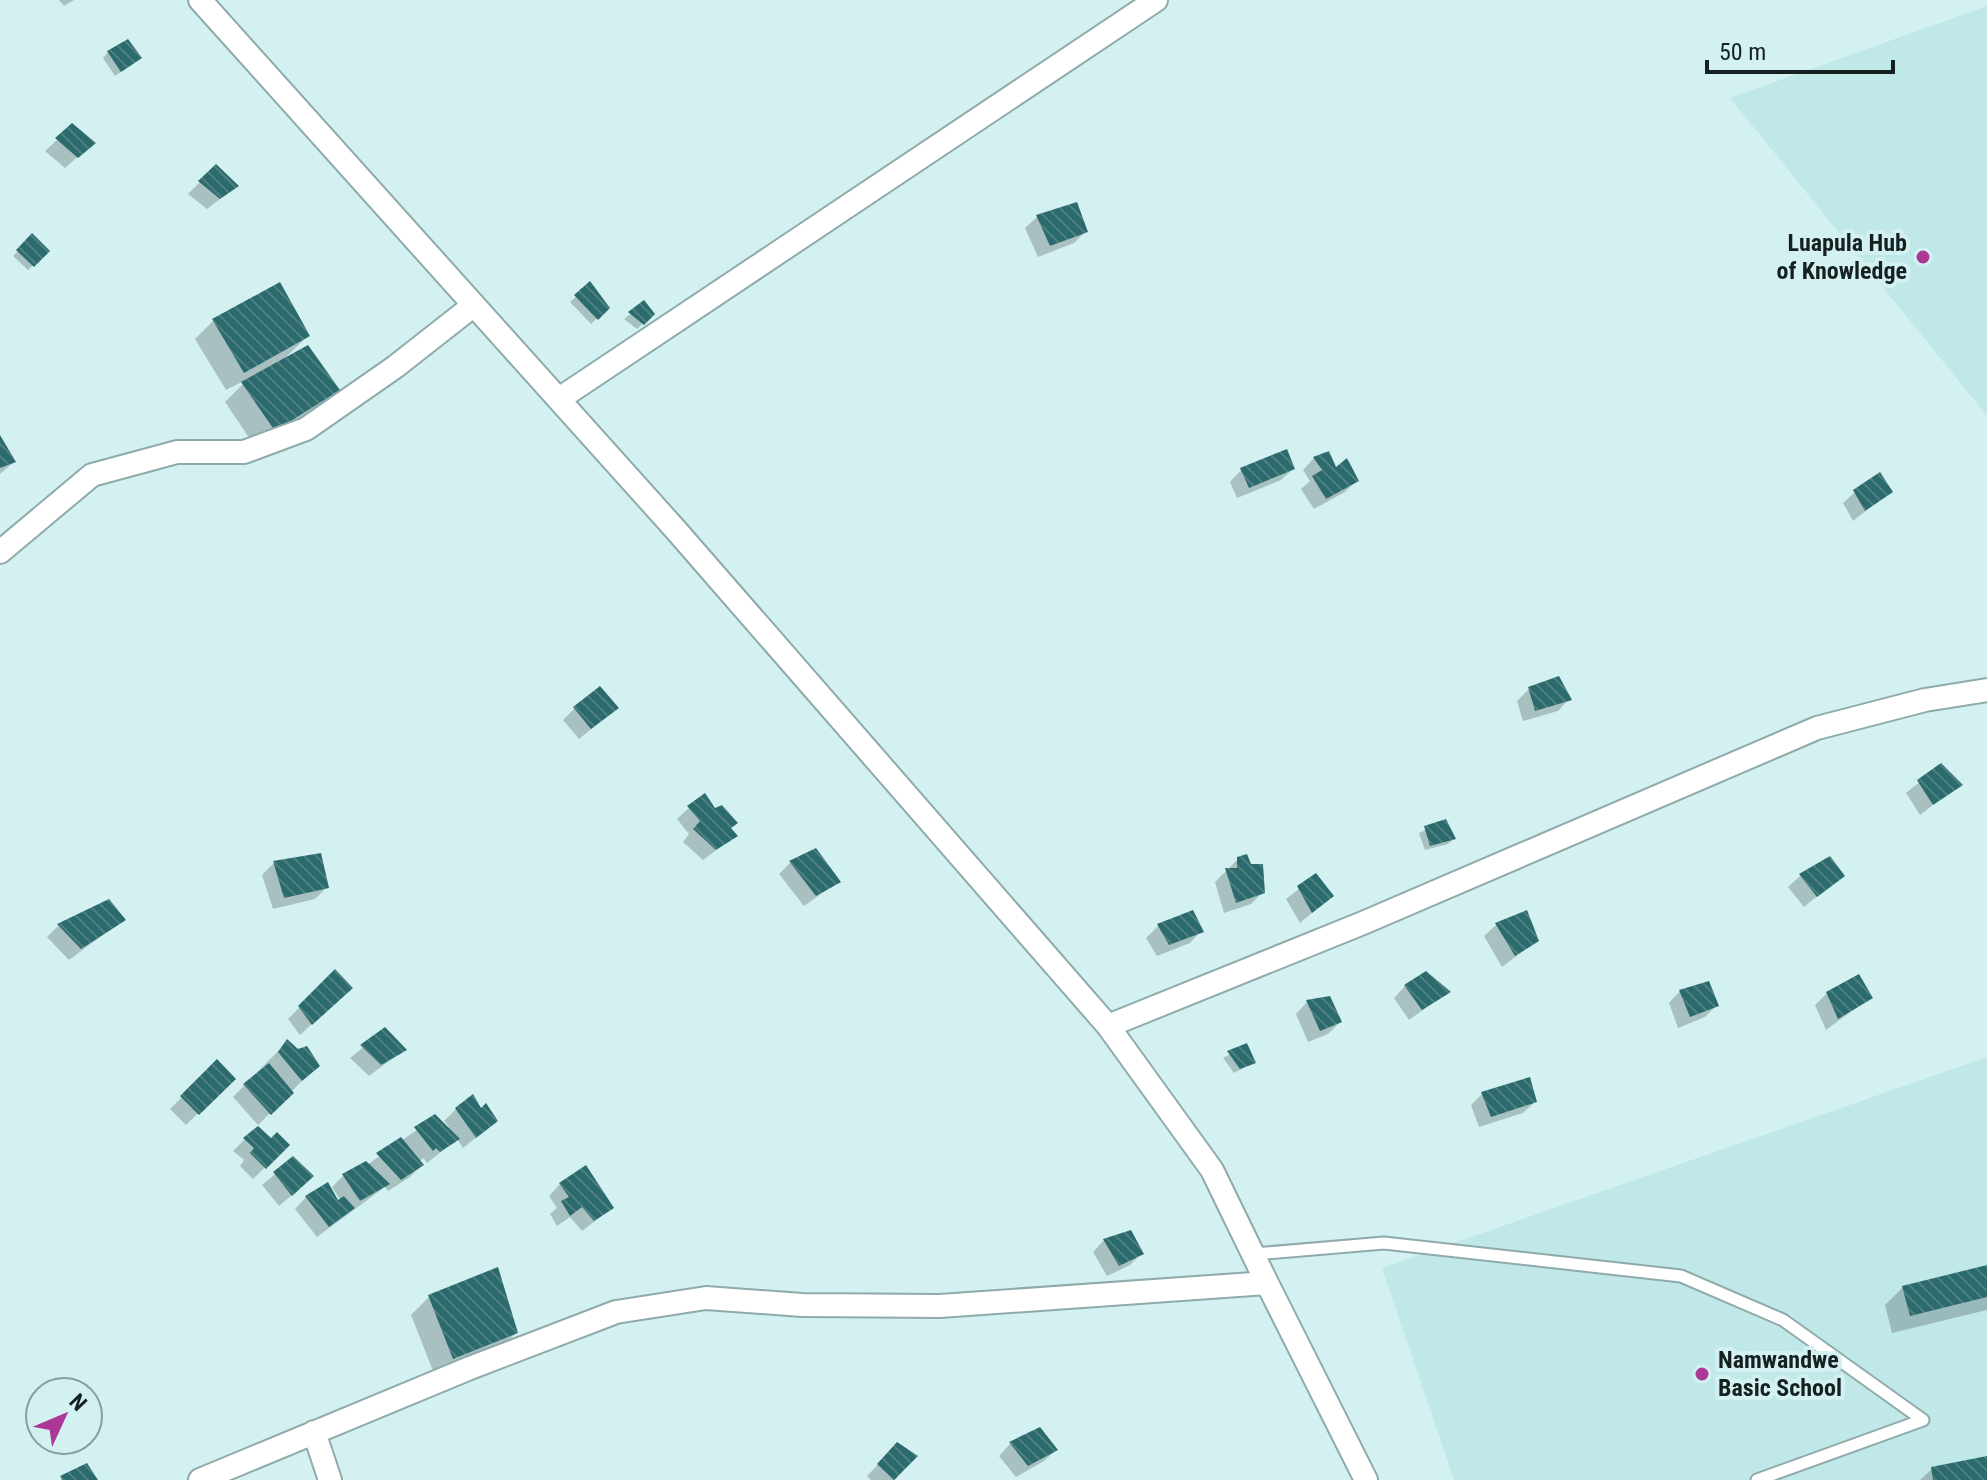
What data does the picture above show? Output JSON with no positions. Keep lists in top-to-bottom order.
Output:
{
  "places": ["Luapula Hub of Knowledge", "Namwandwe Basic School"],
  "scale_bar": "50 m",
  "north": "top right"
}
